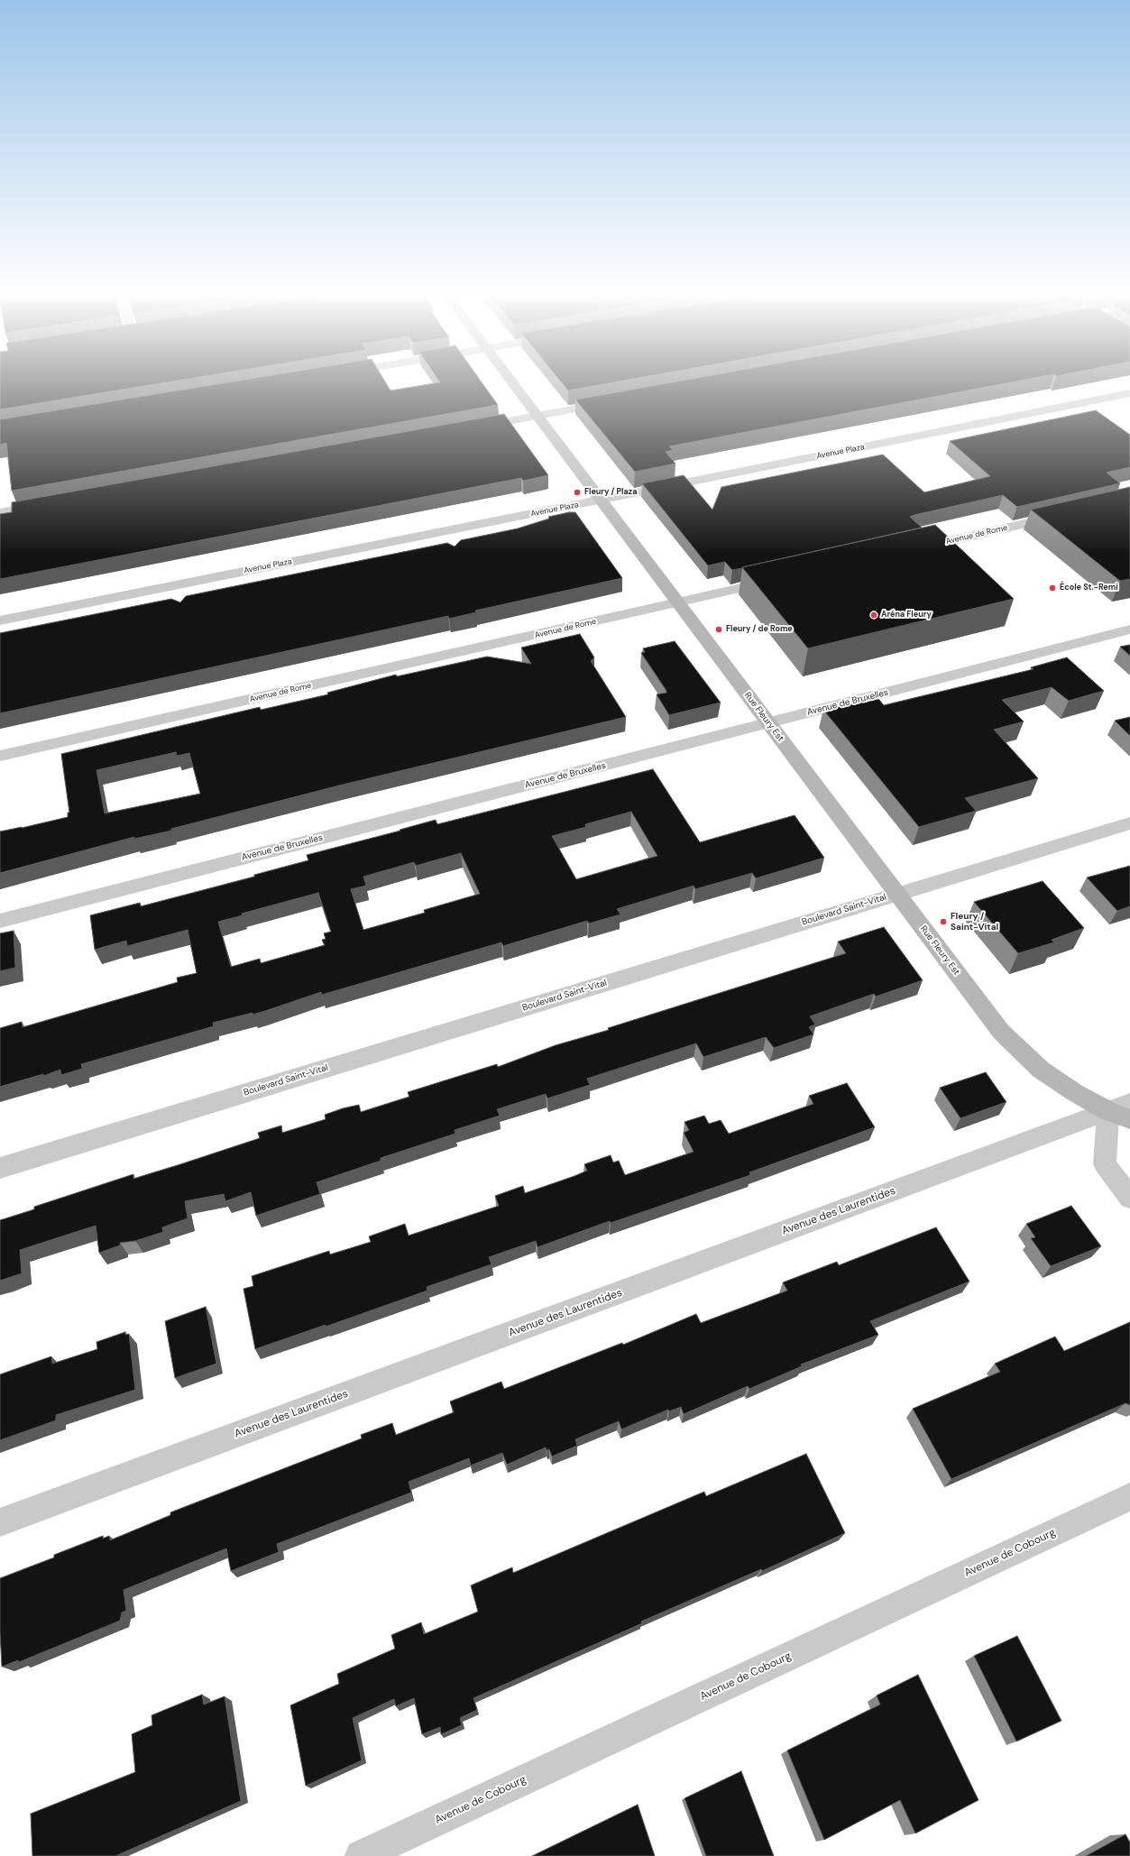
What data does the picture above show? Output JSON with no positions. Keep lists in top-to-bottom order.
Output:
{
  "streets": {
    "street": [
      "Avenue Plaza",
      "Avenue de Rome",
      "Avenue de Bruxelles",
      "Rue Fleury Est",
      "Boulevard Saint-Vital",
      "Avenue des Laurentides",
      "Avenue de Cobourg"
    ]
  },
  "crossings": [
    ["Avenue Plaza", "Rue Fleury Est"],
    ["Avenue de Rome", "Rue Fleury Est"],
    ["Avenue de Bruxelles", "Rue Fleury Est"],
    ["Rue Fleury Est", "Boulevard Saint-Vital"],
    ["Rue Fleury Est", "Avenue des Laurentides"]
  ],
  "places": [
    "Fleury / Plaza",
    "École St.-Remi",
    "Aréna Fleury",
    "Fleury / de Rome",
    "Fleury / Saint-Vital"
  ]
}
